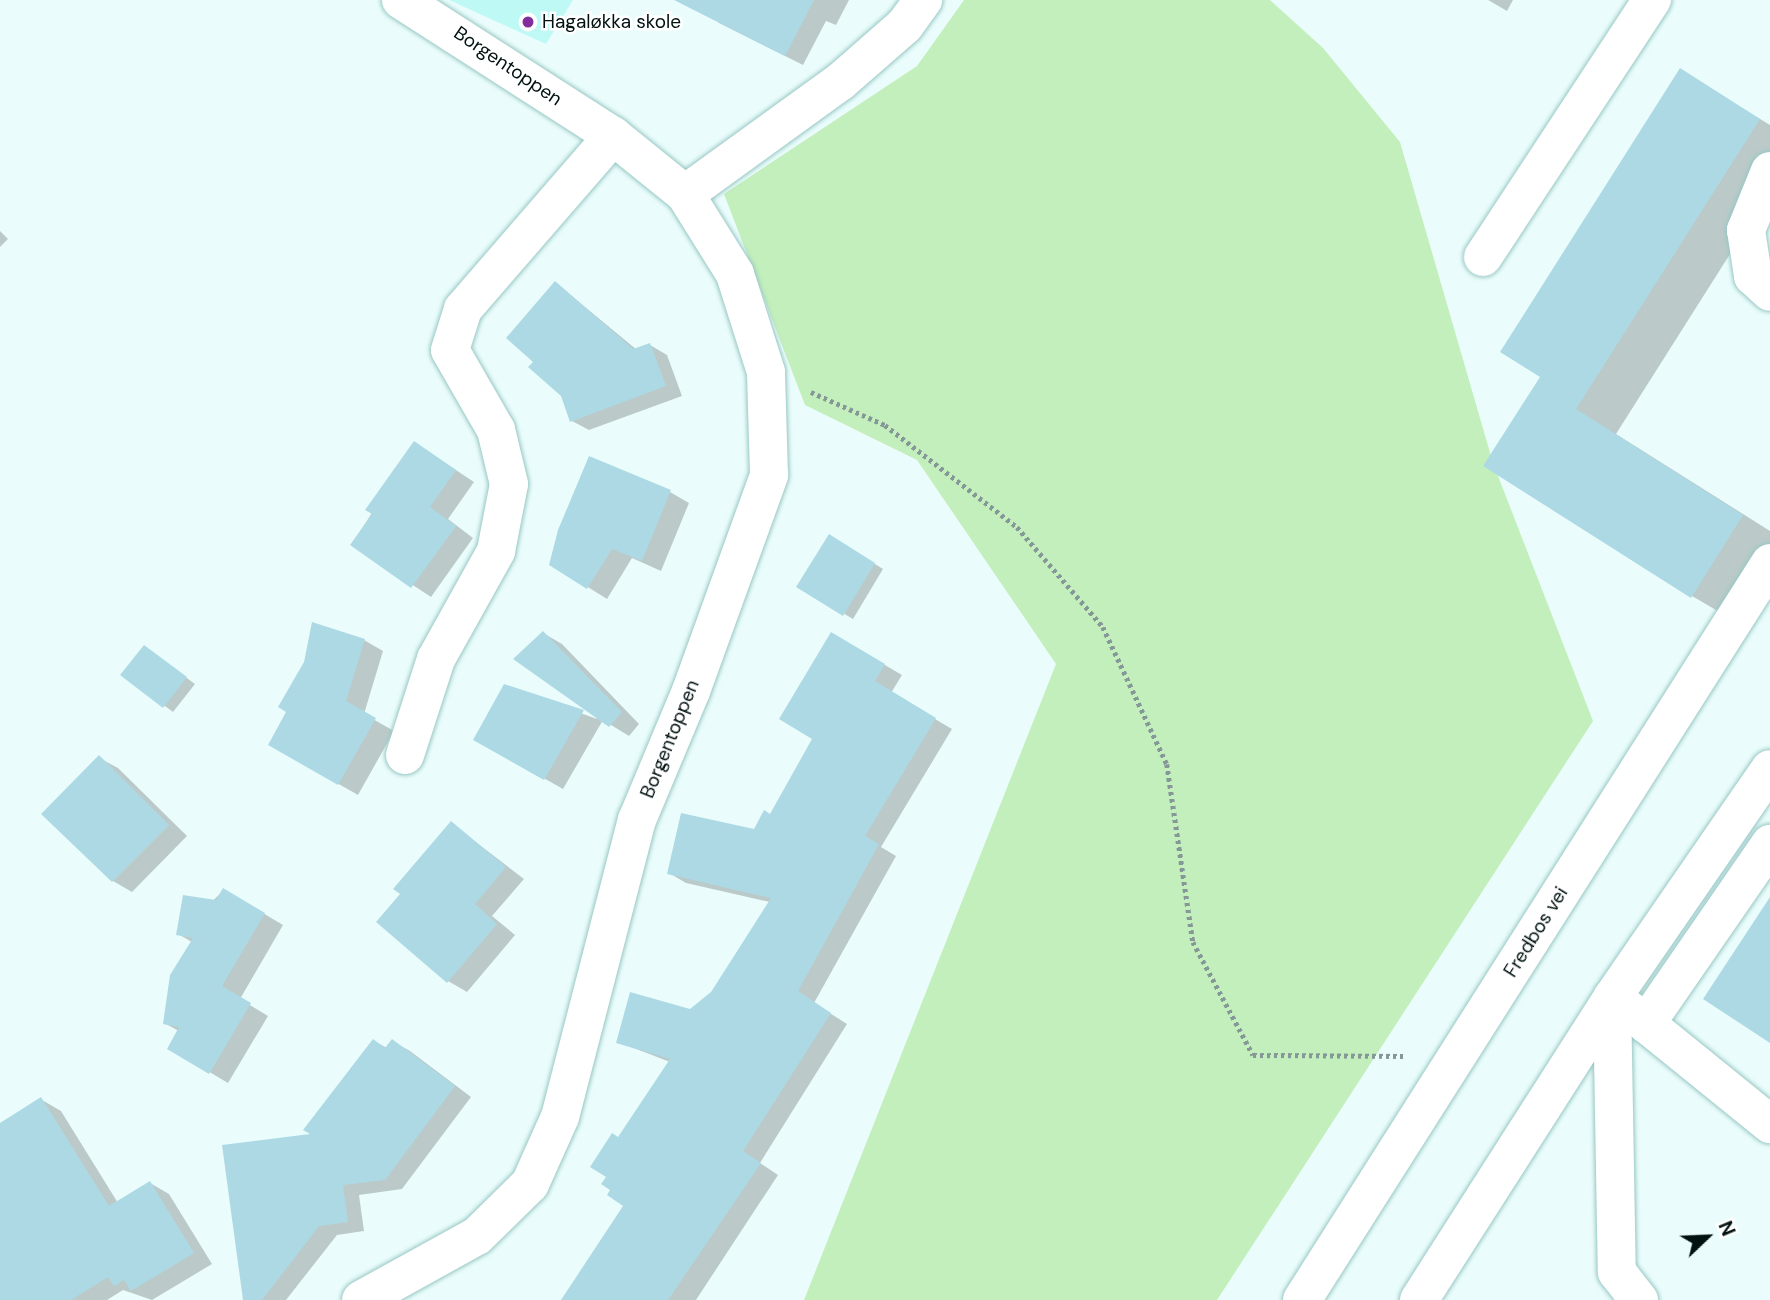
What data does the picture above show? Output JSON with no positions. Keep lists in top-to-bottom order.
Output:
{
  "streets": {
    "street": ["Borgentoppen", "Fredbos vei"]
  },
  "places": ["Hagaløkka skole"],
  "north": "top right"
}
